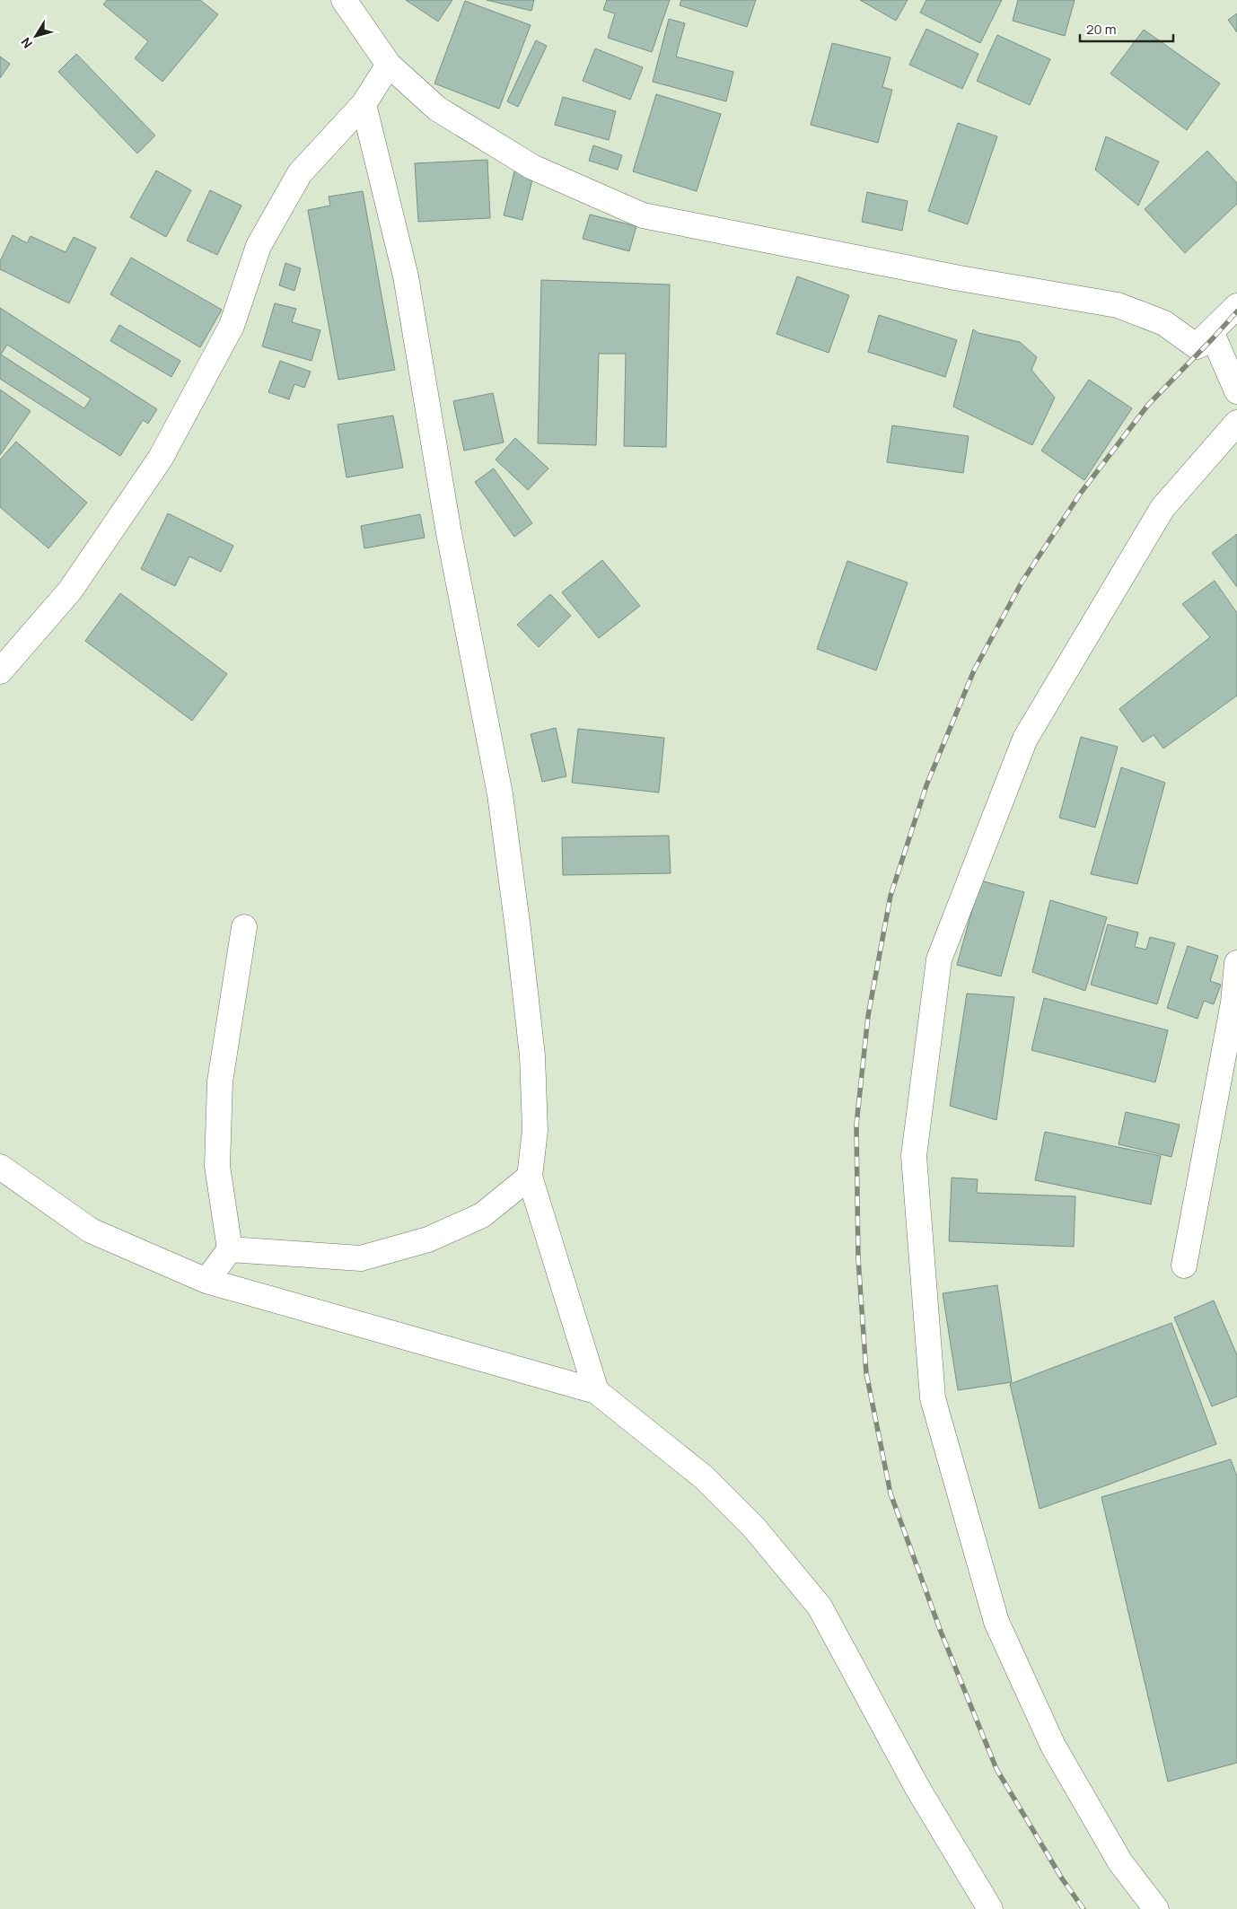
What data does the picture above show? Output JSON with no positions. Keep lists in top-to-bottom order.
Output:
{
  "scale_bar": "20 m",
  "north": "bottom left"
}
